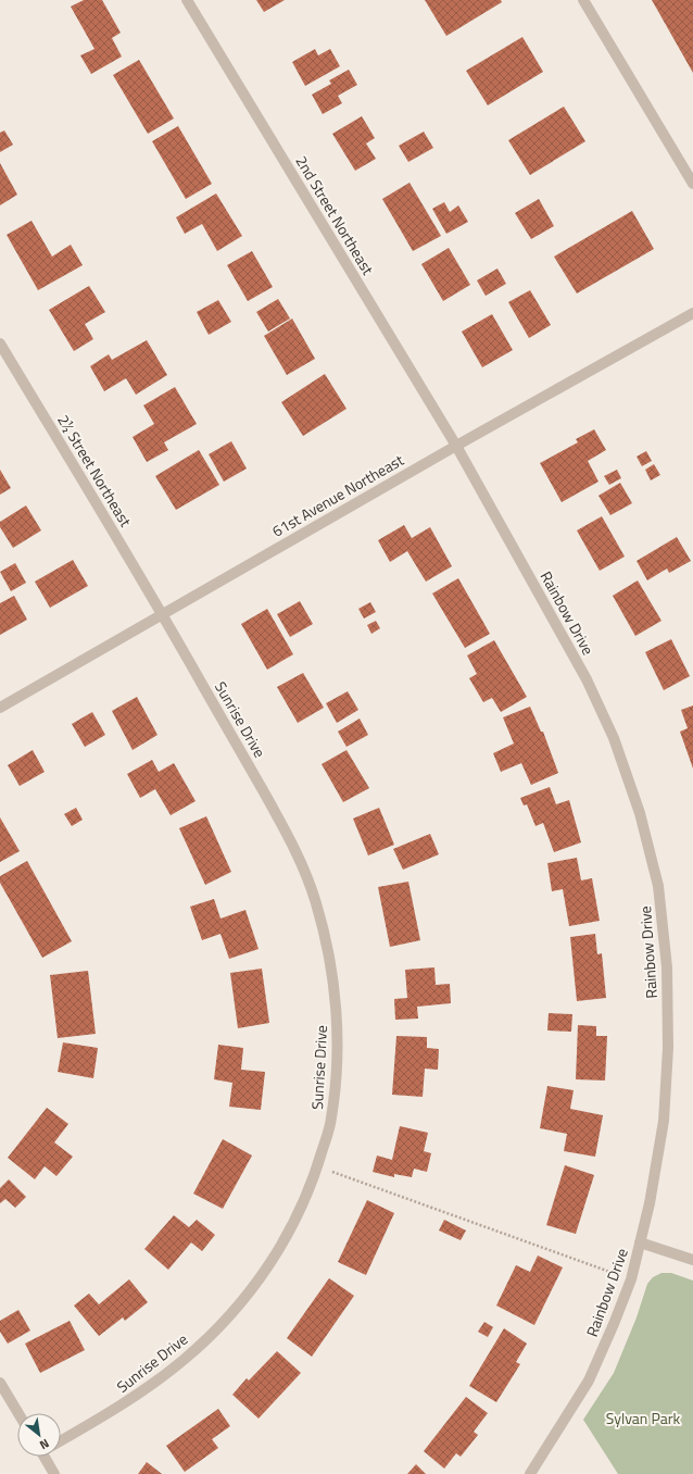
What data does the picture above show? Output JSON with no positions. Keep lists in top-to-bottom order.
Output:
{
  "streets": {
    "street": [
      "2nd Street Northeast",
      "2½ Street Northeast",
      "61st Avenue Northeast",
      "Rainbow Drive",
      "Sunrise Drive"
    ]
  },
  "crossings": [
    ["2nd Street Northeast", "61st Avenue Northeast"],
    ["2nd Street Northeast", "Rainbow Drive"],
    ["2½ Street Northeast", "61st Avenue Northeast"],
    ["2½ Street Northeast", "Sunrise Drive"],
    ["61st Avenue Northeast", "Rainbow Drive"],
    ["61st Avenue Northeast", "Sunrise Drive"]
  ],
  "parks": ["Sylvan Park"],
  "north": "bottom right"
}
